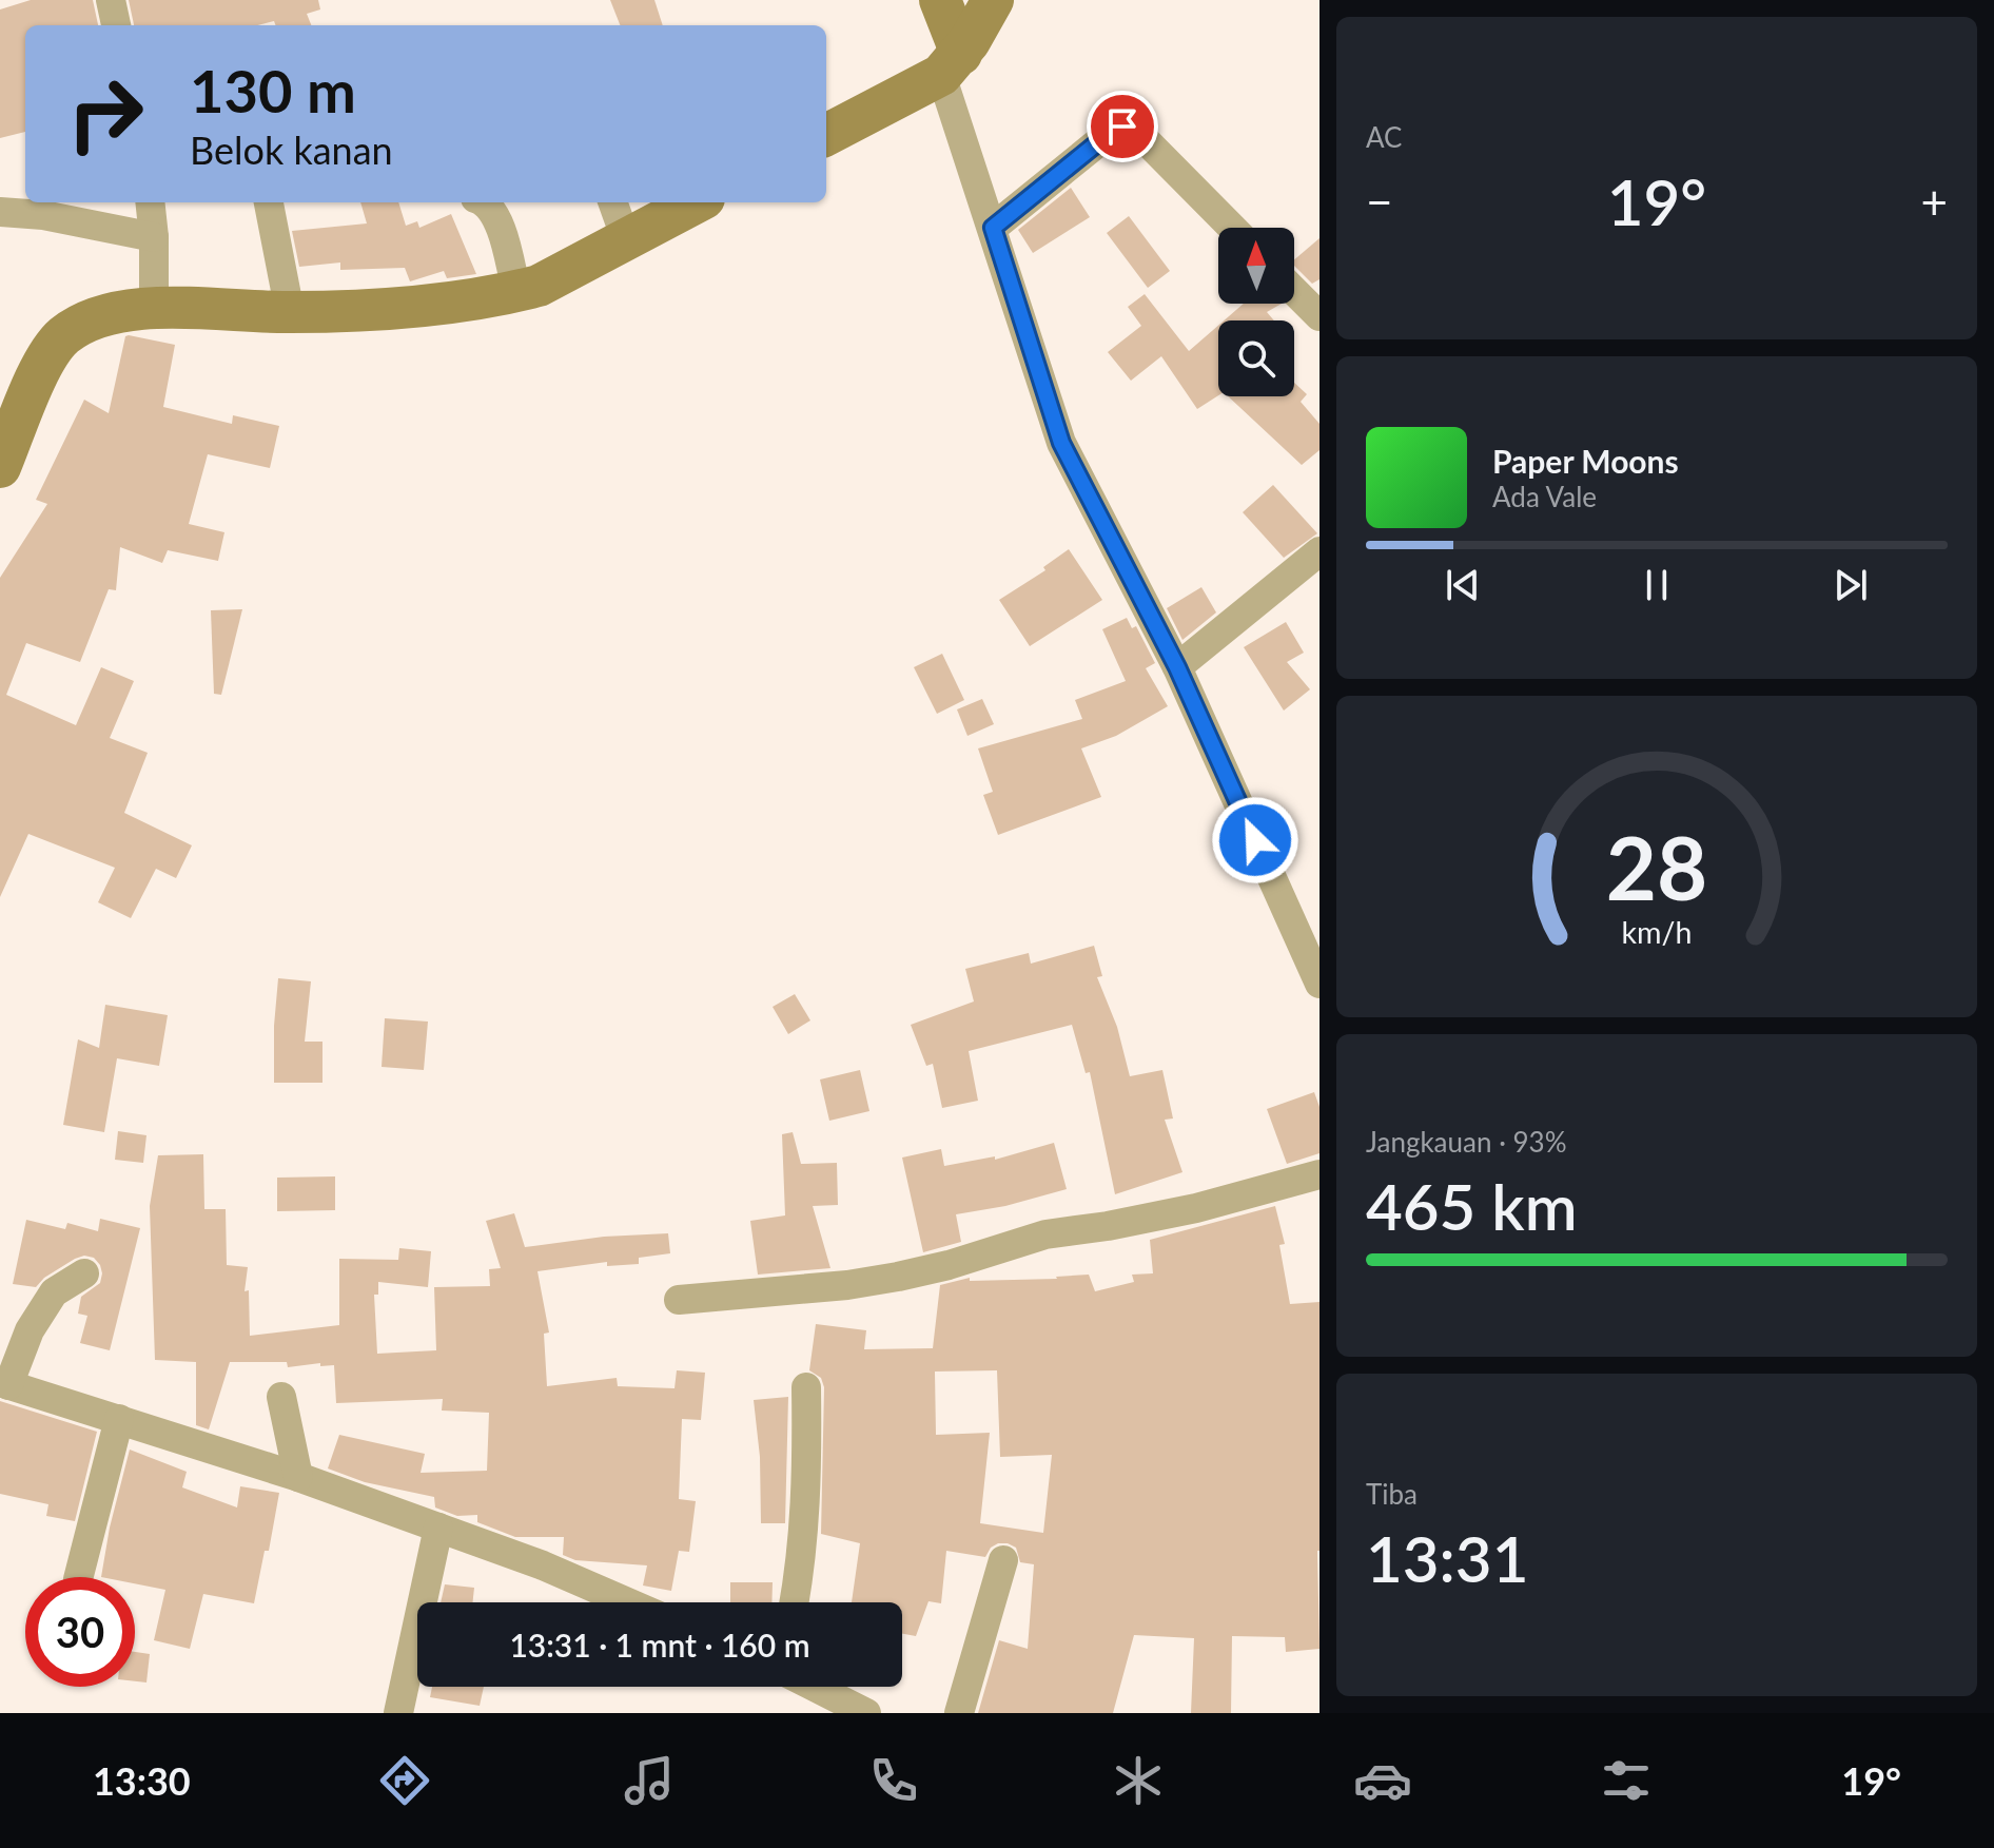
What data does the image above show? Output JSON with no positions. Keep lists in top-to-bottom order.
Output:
{
  "north": "top",
  "page": {
    "tile": [
      "AC",
      ["Jangkauan · 93%", "465 km"],
      ["Tiba", "13:31"]
    ],
    "turn": ["130 m", "Belok kanan"],
    "heat": ["−", "19°", "+"],
    "song": ["Paper Moons", "Ada Vale"],
    "limit": "30",
    "trip": "13:31 · 1 mnt · 160 m",
    "tabs": ["13:30", "19°"],
    "gauge": ["28", "km/h"]
  }
}
